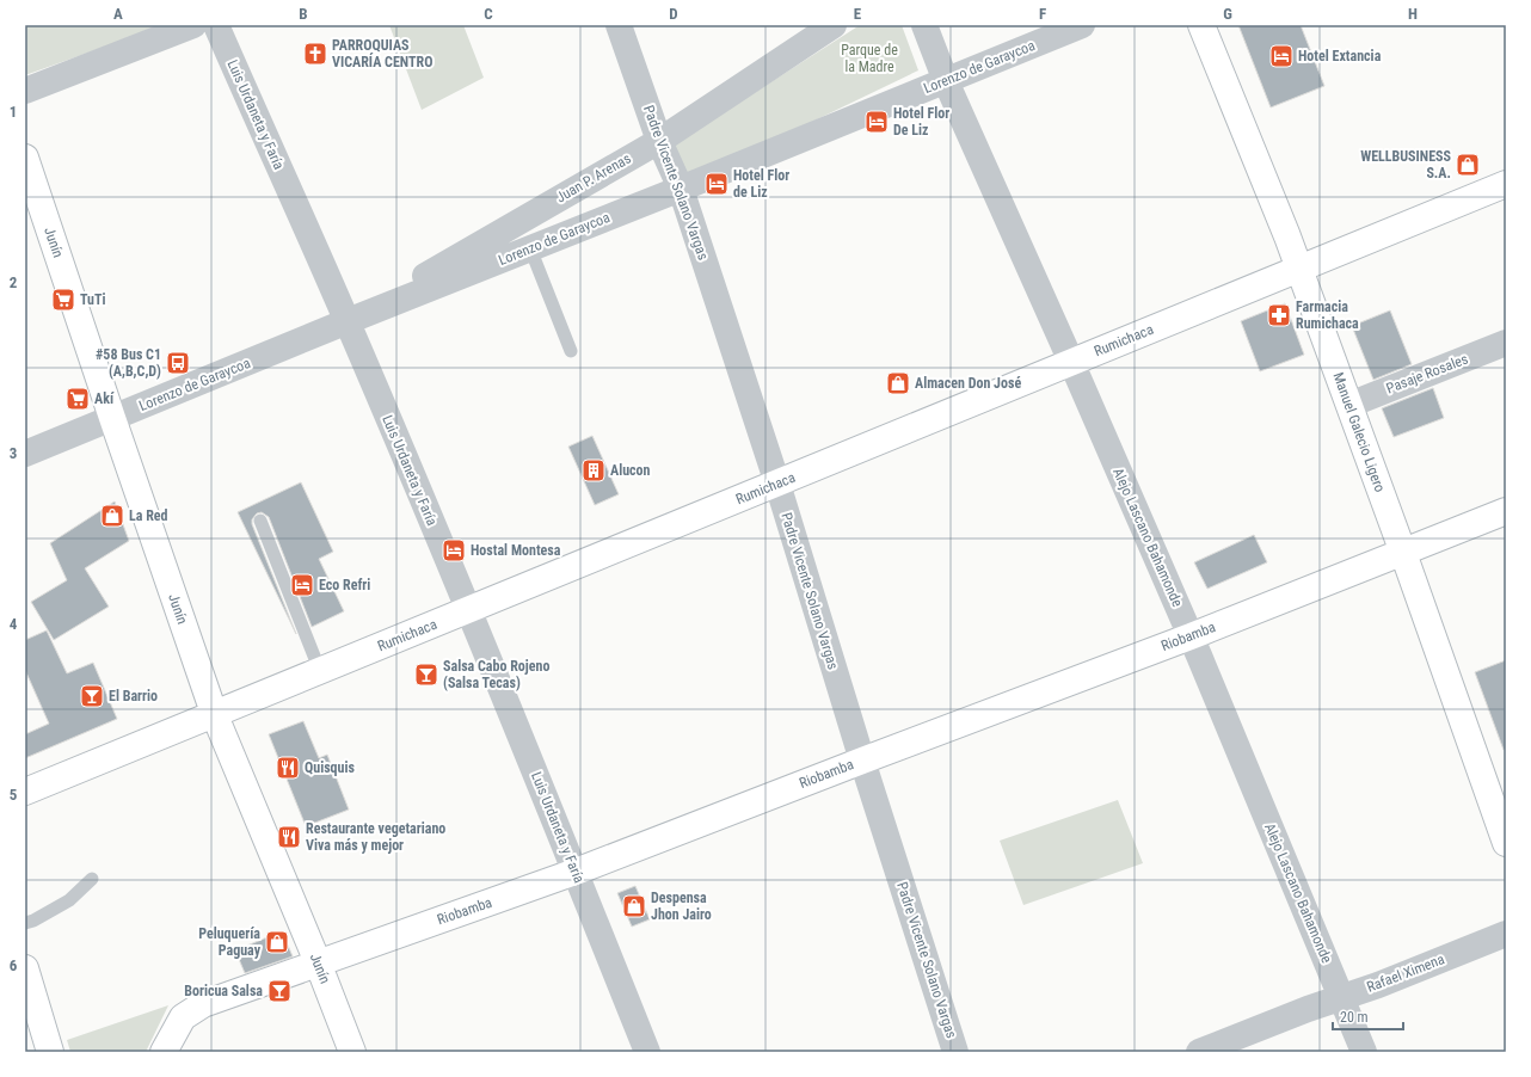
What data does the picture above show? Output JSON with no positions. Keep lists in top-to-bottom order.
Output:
{
  "streets": {
    "street": [
      "Lorenzo de Garaycoa",
      "Luis Urdaneta y Faría",
      "Juan P. Arenas",
      "Padre Vicente Solano Vargas",
      "Junín",
      "Rumichaca",
      "Pasaje Rosales",
      "Manuel Galecio Ligero",
      "Alejo Lascano Bahamonde",
      "Riobamba",
      "Rafael Ximena"
    ]
  },
  "crossings": [
    ["Lorenzo de Garaycoa", "Luis Urdaneta y Faría"],
    ["Lorenzo de Garaycoa", "Juan P. Arenas"],
    ["Lorenzo de Garaycoa", "Padre Vicente Solano Vargas"],
    ["Lorenzo de Garaycoa", "Junín"],
    ["Lorenzo de Garaycoa", "Alejo Lascano Bahamonde"],
    ["Luis Urdaneta y Faría", "Juan P. Arenas"],
    ["Luis Urdaneta y Faría", "Rumichaca"],
    ["Luis Urdaneta y Faría", "Riobamba"],
    ["Juan P. Arenas", "Padre Vicente Solano Vargas"],
    ["Padre Vicente Solano Vargas", "Rumichaca"],
    ["Padre Vicente Solano Vargas", "Riobamba"],
    ["Junín", "Rumichaca"],
    ["Junín", "Riobamba"],
    ["Rumichaca", "Manuel Galecio Ligero"],
    ["Rumichaca", "Alejo Lascano Bahamonde"],
    ["Pasaje Rosales", "Manuel Galecio Ligero"],
    ["Manuel Galecio Ligero", "Riobamba"],
    ["Alejo Lascano Bahamonde", "Riobamba"],
    ["Alejo Lascano Bahamonde", "Rafael Ximena"]
  ],
  "parks": ["Parque de la Madre"],
  "places": {
    "church": ["PARROQUIAS VICARÍA CENTRO"],
    "hotel": [
      "Hotel Extancia",
      "Hotel Flor De Liz",
      "Hotel Flor de Liz",
      "Hostal Montesa",
      "Eco Refri"
    ],
    "shop": [
      "WELLBUSINESS S.A.",
      "Almacen Don José",
      "La Red",
      "Despensa Jhon Jairo",
      "Peluquería Paguay"
    ],
    "supermarket": ["TuTi", "Akí"],
    "pharmacy": ["Farmacia Rumichaca"],
    "bus stop": ["#58 Bus C1 (A,B,C,D)"],
    "building": ["Alucon"],
    "bar": ["Salsa Cabo Rojeno (Salsa Tecas)", "El Barrio", "Boricua Salsa"],
    "restaurant": ["Quisquis", "Restaurante vegetariano Viva más y mejor"]
  },
  "scale_bar": "20 m",
  "grid": {
    "columns": [
      "A",
      "B",
      "C",
      "D",
      "E",
      "F",
      "G",
      "H"
    ],
    "rows": [
      "1",
      "2",
      "3",
      "4",
      "5",
      "6"
    ]
  }
}
